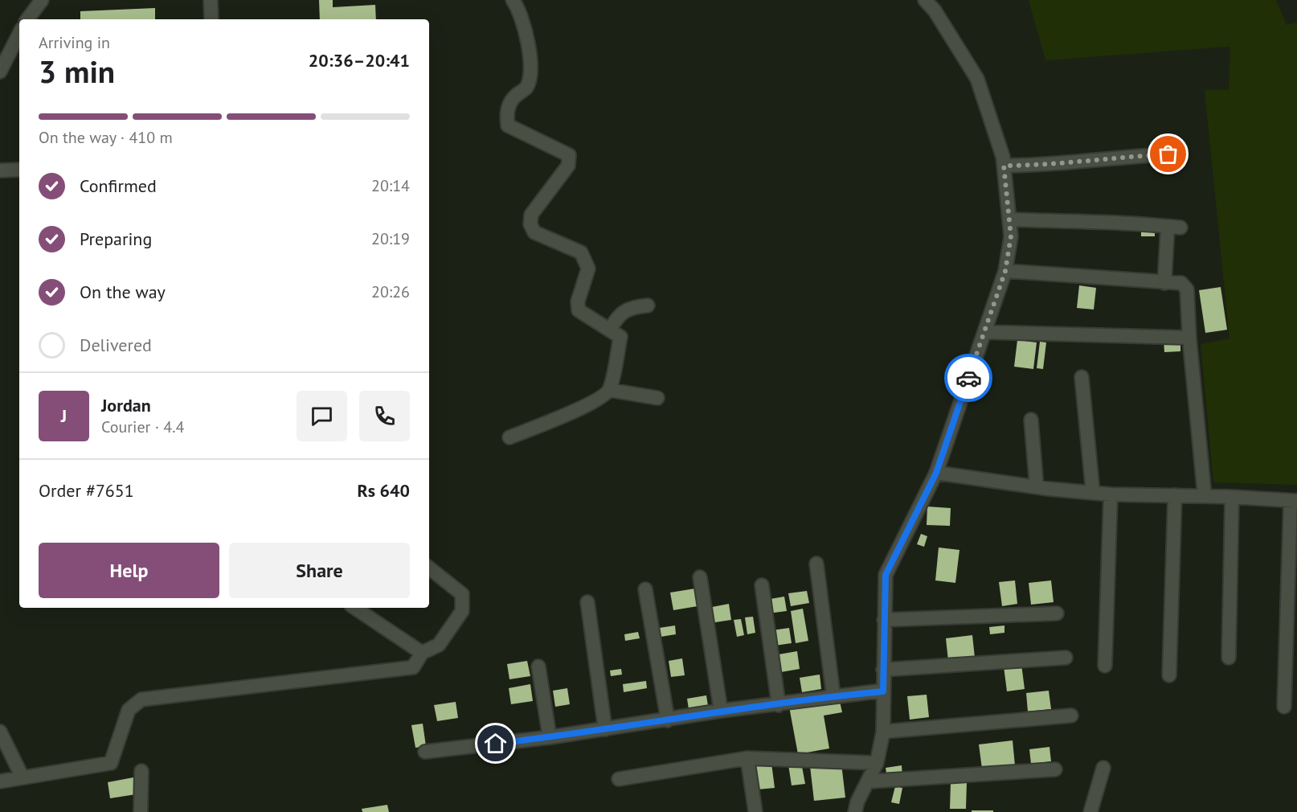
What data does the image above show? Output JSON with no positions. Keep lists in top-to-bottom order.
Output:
{
  "page": {
    "heading": ["3 min", "Arriving in", "20:36–20:41"],
    "panel": [
      "Jordan",
      "Courier · 4.4",
      "Order #7651",
      "Rs 640"
    ],
    "bar": "On the way · 410 m",
    "list": [
      ["Confirmed", "20:14"],
      ["Preparing", "20:19"],
      ["On the way", "20:26"],
      "Delivered"
    ],
    "round": "J",
    "buttons": ["Help", "Share"]
  }
}
